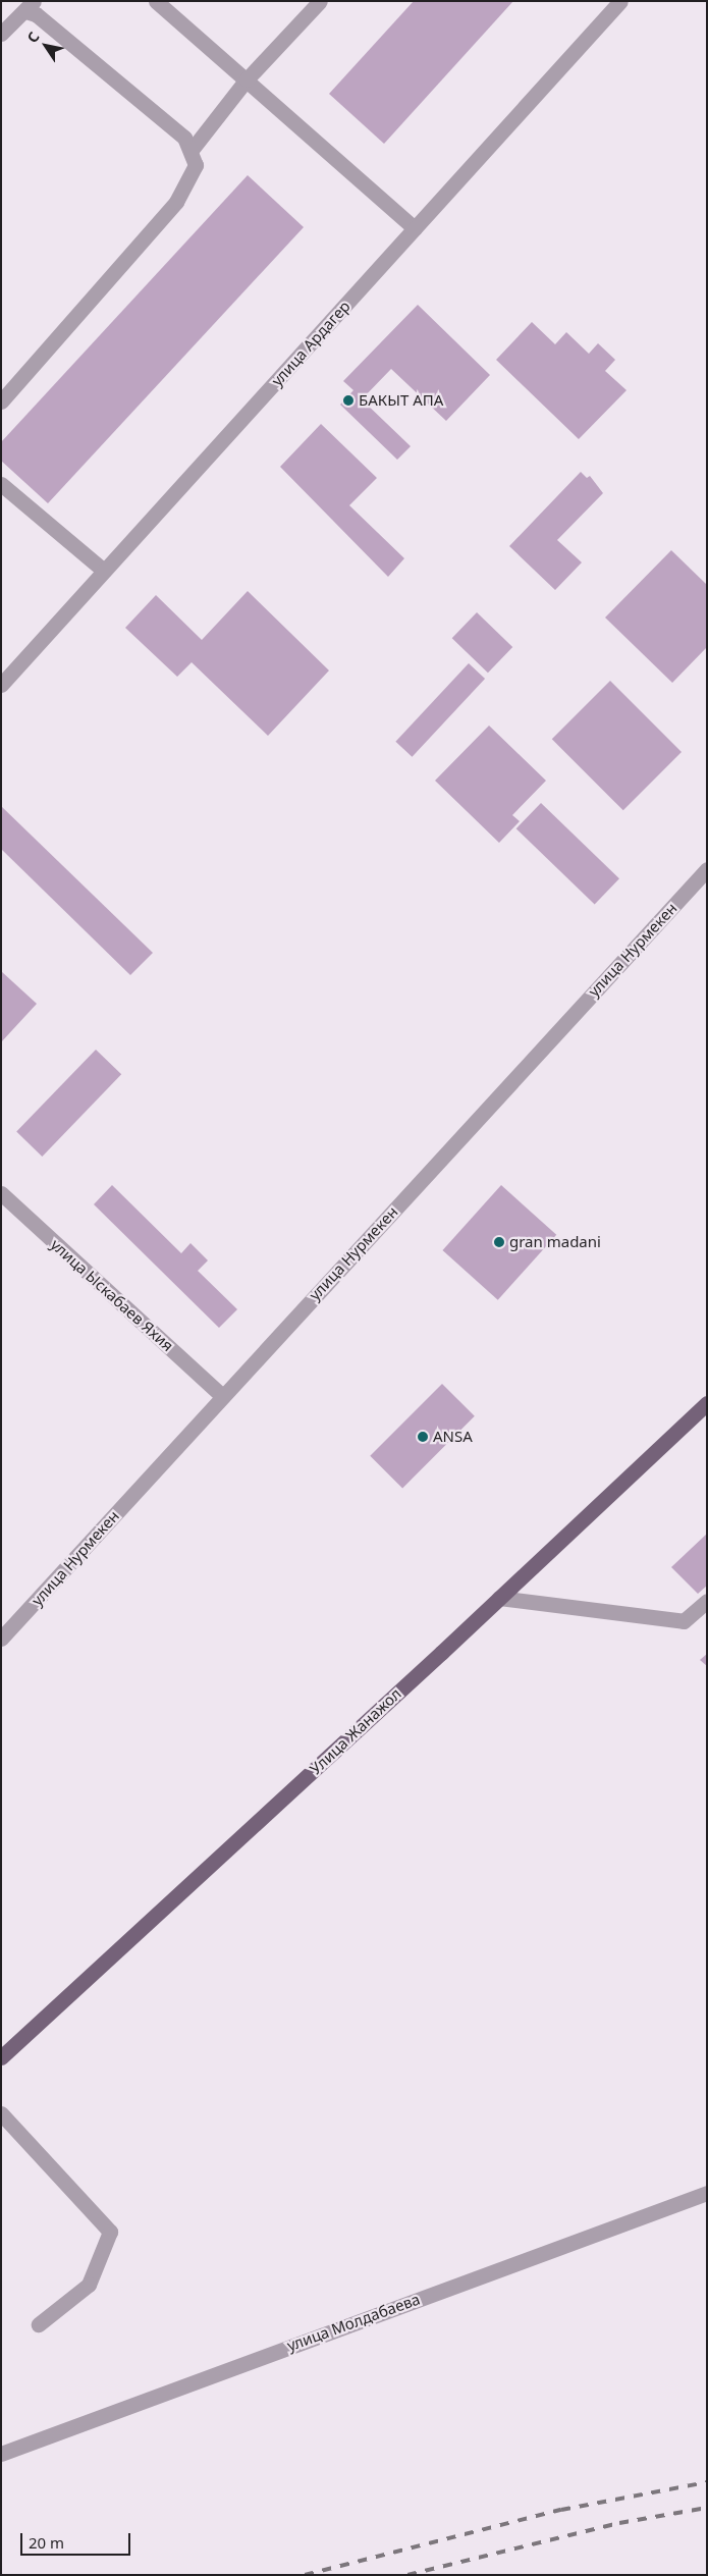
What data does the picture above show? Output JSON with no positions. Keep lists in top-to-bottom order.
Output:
{
  "streets": {
    "main road": ["Улица Жанажол"],
    "street": [
      "улица Ардагер",
      "улица Нурмекен",
      "улица Ыскабаев Яхия",
      "улица Молдабаева"
    ]
  },
  "crossings": [
    ["улица Нурмекен", "улица Ыскабаев Яхия"]
  ],
  "places": ["БАКЫТ АПА", "gran madani", "ANSA"],
  "scale_bar": "20 m",
  "north": "top left"
}
